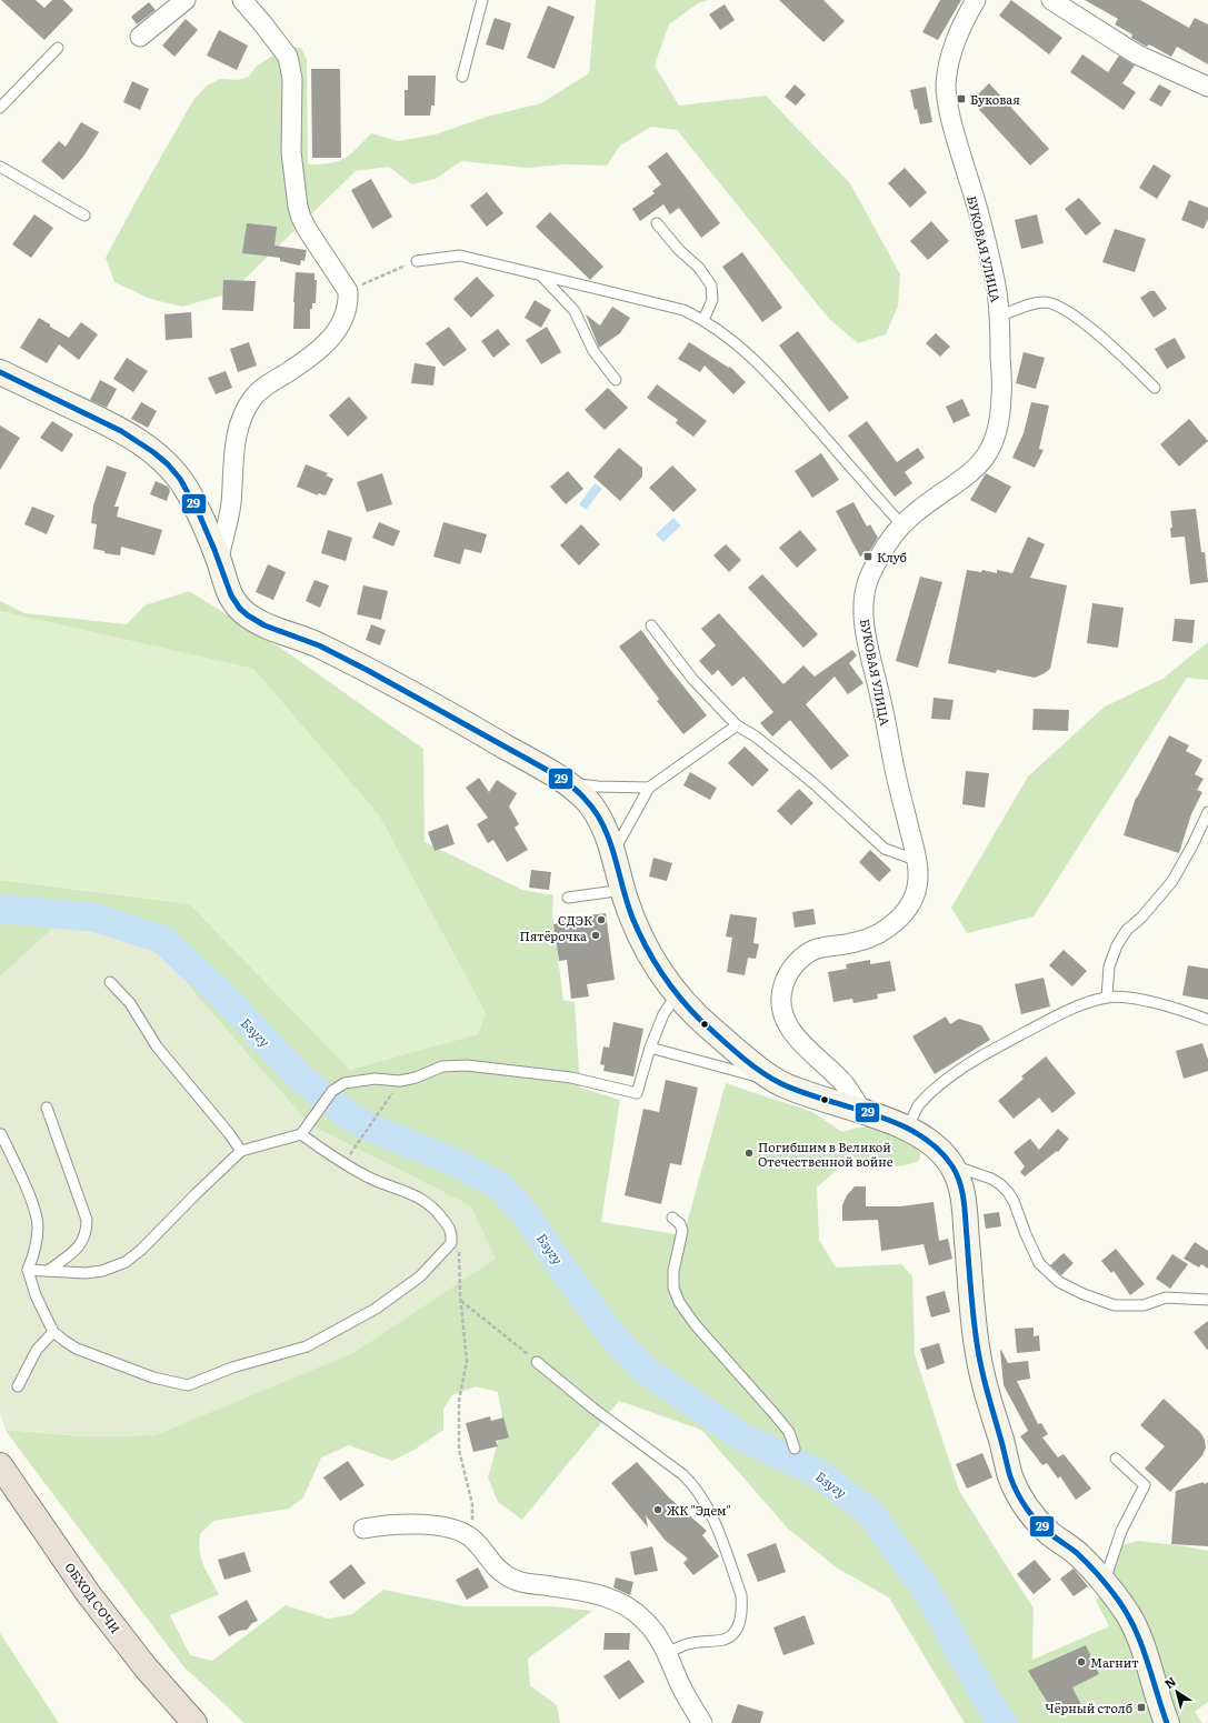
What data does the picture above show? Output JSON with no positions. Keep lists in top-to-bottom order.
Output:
{
  "streets": {
    "highway": ["ОБХОД СОЧИ"],
    "street": ["БУКОВАЯ УЛИЦА"]
  },
  "water": ["Бзугу"],
  "places": {
    "transit": ["Буковая", "Клуб", "Чёрный столб"],
    "other": [
      "СДЭК",
      "Пятёрочка",
      "Погибшим в Великой Отечественной войне",
      "ЖК \"Эдем\"",
      "Магнит"
    ]
  },
  "lines": ["transit line 29"],
  "north": "top left"
}
